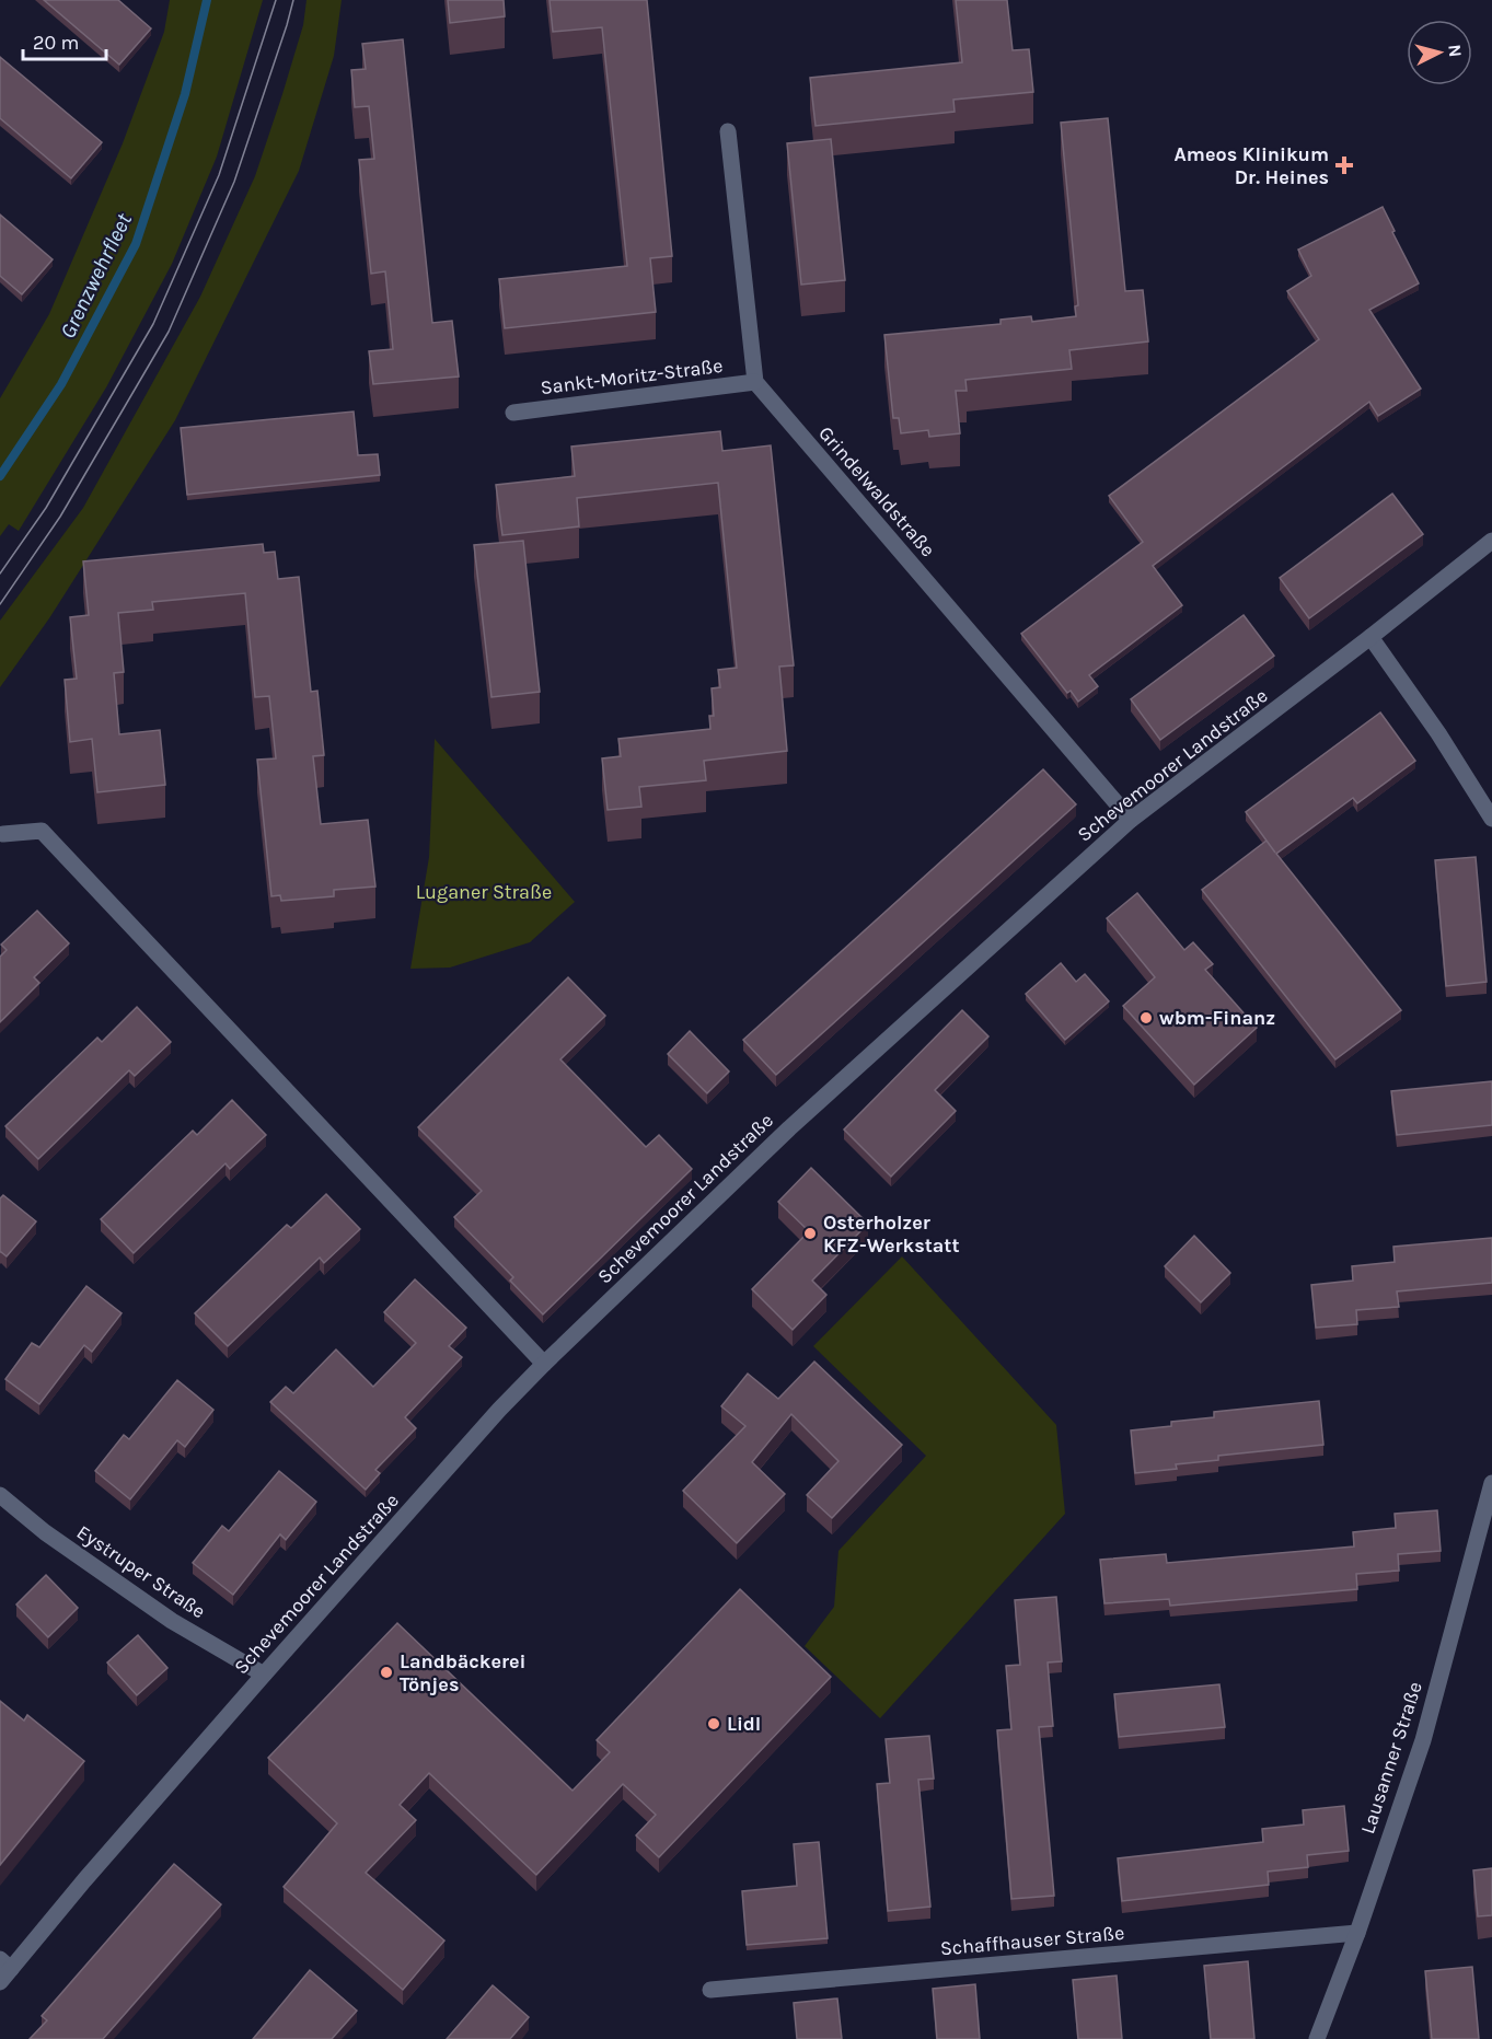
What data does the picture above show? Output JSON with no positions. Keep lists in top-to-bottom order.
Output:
{
  "streets": {
    "street": [
      "Sankt-Moritz-Straße",
      "Grindelwaldstraße",
      "Schevemoorer Landstraße",
      "Eystruper Straße",
      "Lausanner Straße",
      "Schaffhauser Straße"
    ]
  },
  "crossings": [
    ["Sankt-Moritz-Straße", "Grindelwaldstraße"],
    ["Grindelwaldstraße", "Schevemoorer Landstraße"],
    ["Schevemoorer Landstraße", "Eystruper Straße"],
    ["Lausanner Straße", "Schaffhauser Straße"]
  ],
  "water": ["Grenzwehrfleet"],
  "parks": ["Luganer Straße"],
  "places": {
    "health": ["Ameos Klinikum Dr. Heines"],
    "other": [
      "wbm-Finanz",
      "Osterholzer KFZ-Werkstatt",
      "Landbäckerei Tönjes",
      "Lidl"
    ]
  },
  "scale_bar": "20 m",
  "north": "right"
}
